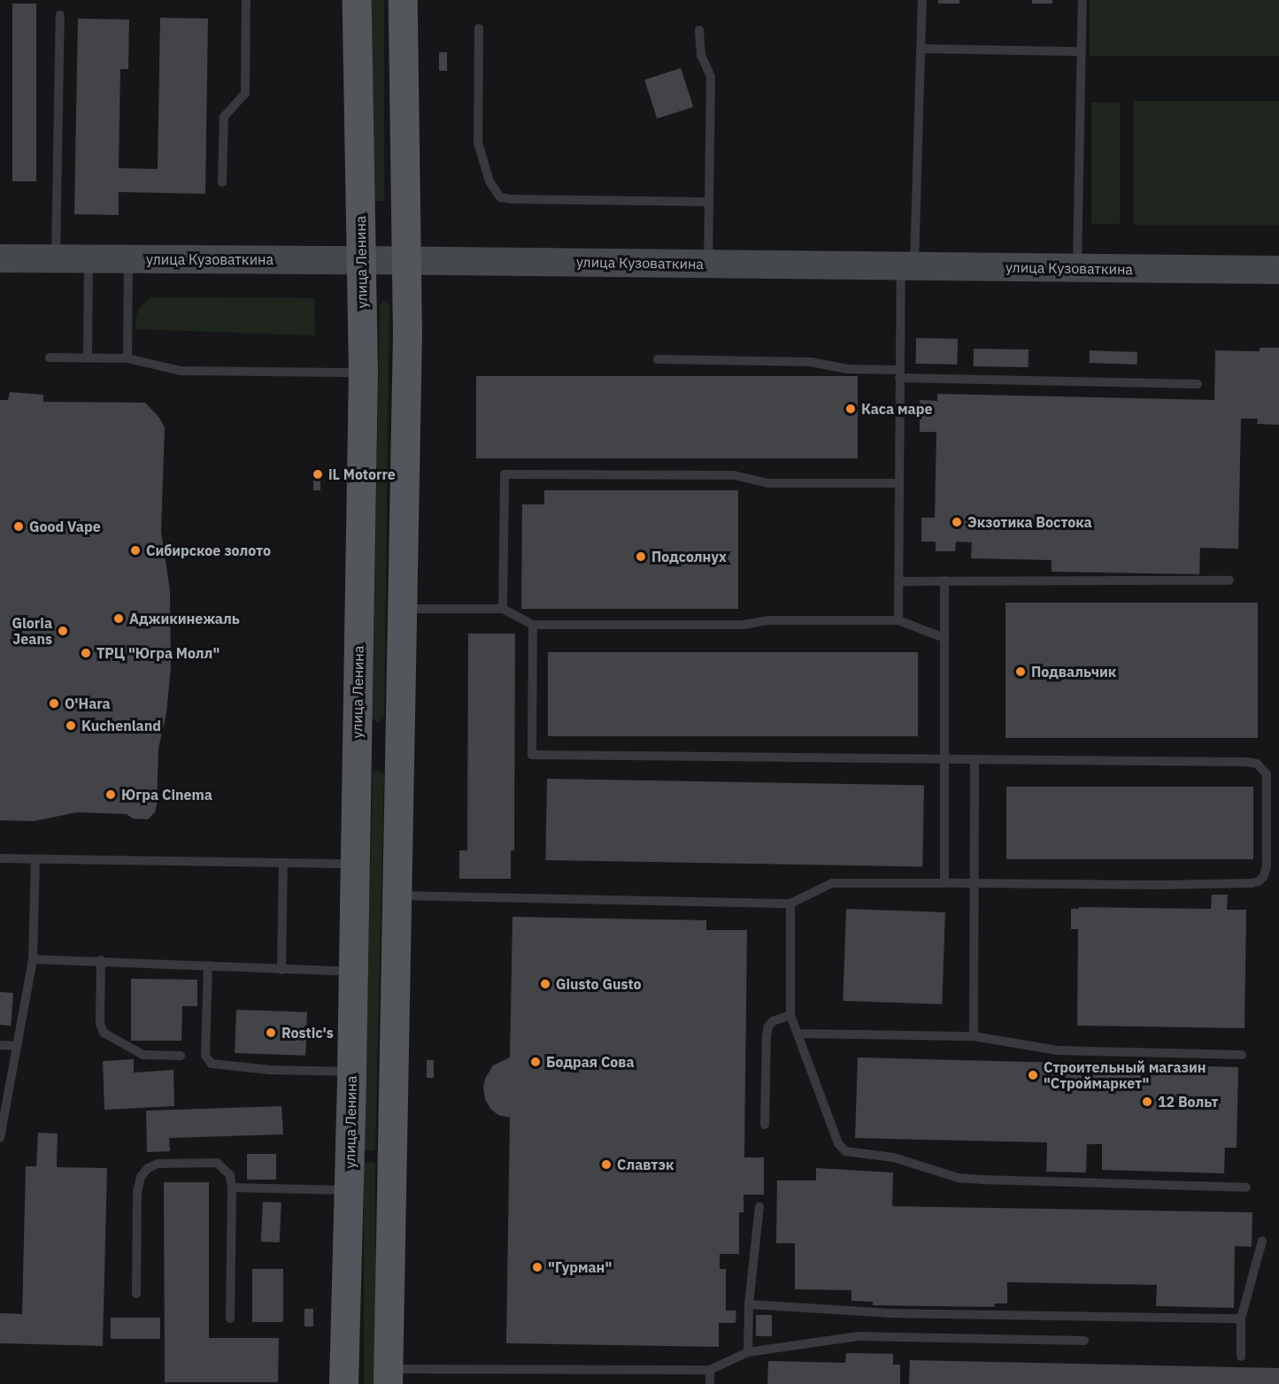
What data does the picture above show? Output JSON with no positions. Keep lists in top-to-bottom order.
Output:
{
  "streets": {
    "main road": ["улица Кузоваткина", "улица Ленина"]
  },
  "crossings": [
    ["улица Кузоваткина", "улица Ленина"]
  ],
  "places": [
    "Каса маре",
    "iL Motorre",
    "Экзотика Востока",
    "Good Vape",
    "Сибирское золото",
    "Подсолнух",
    "Аджикинежаль",
    "Gloria Jeans",
    "ТРЦ \"Югра Молл\"",
    "Подвальчик",
    "O'Hara",
    "Kuchenland",
    "Югра Cinema",
    "Giusto Gusto",
    "Rostic's",
    "Бодрая Сова",
    "Строительный магазин \"Строймаркет\"",
    "12 Вольт",
    "Славтэк",
    "\"Гурман\""
  ]
}
